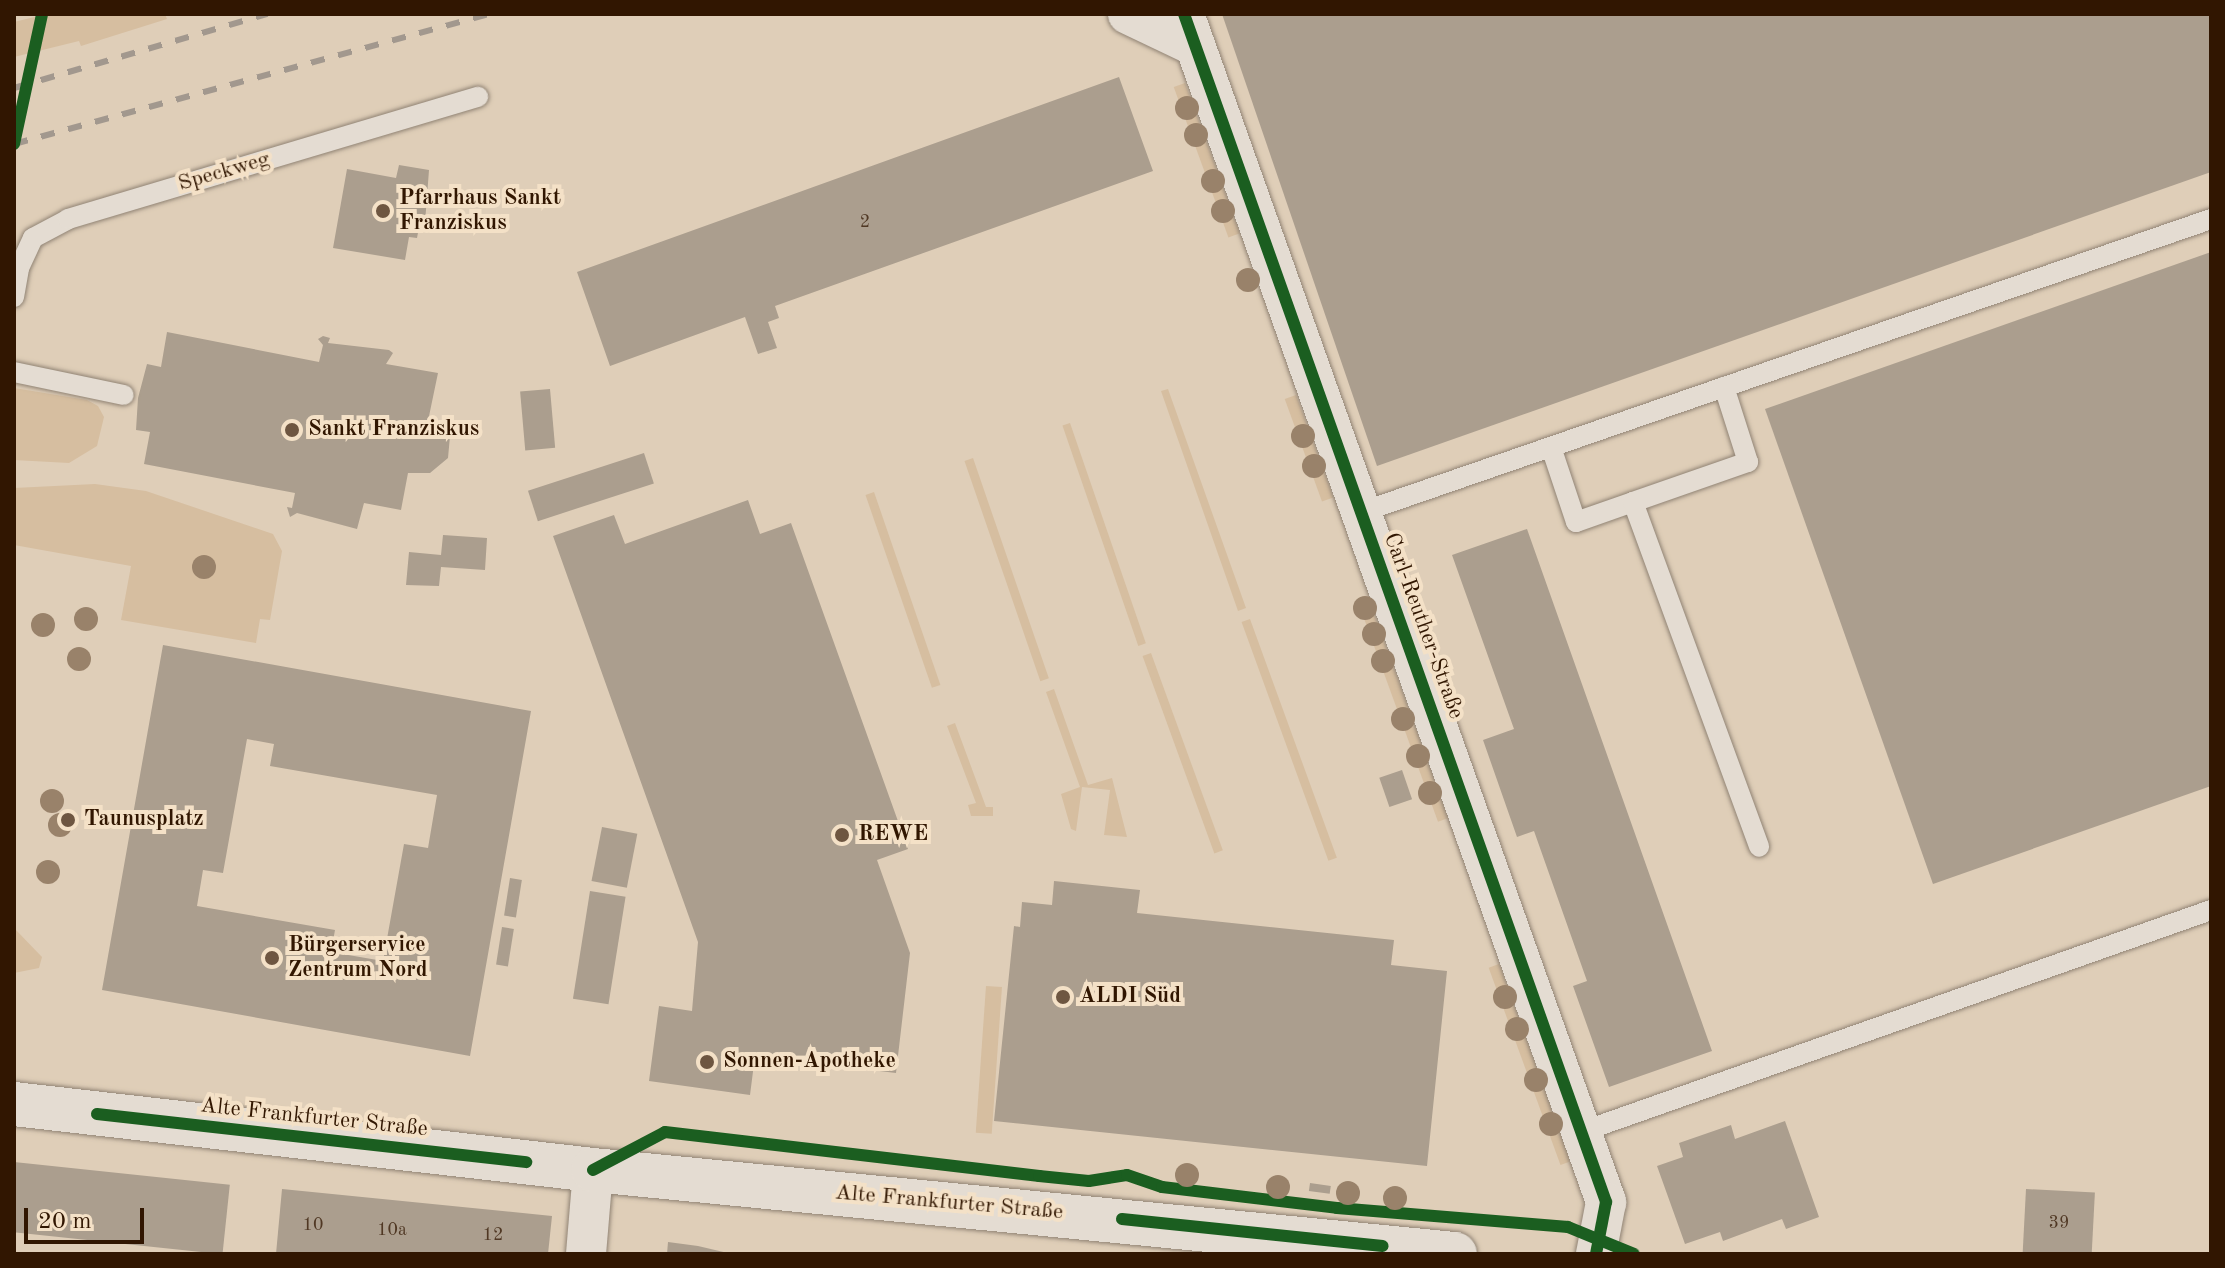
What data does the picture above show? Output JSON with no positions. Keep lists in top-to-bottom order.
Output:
{
  "streets": {
    "street": ["Carl-Reuther-Straße", "Alte Frankfurter Straße"],
    "lane": ["Speckweg"]
  },
  "places": [
    "Pfarrhaus Sankt Franziskus",
    "Sankt Franziskus",
    "Taunusplatz",
    "REWE",
    "Bürgerservice Zentrum Nord",
    "ALDI Süd",
    "Sonnen-Apotheke"
  ],
  "house_numbers": [
    "2",
    "39",
    "10",
    "10a",
    "12"
  ],
  "scale_bar": "20 m"
}
